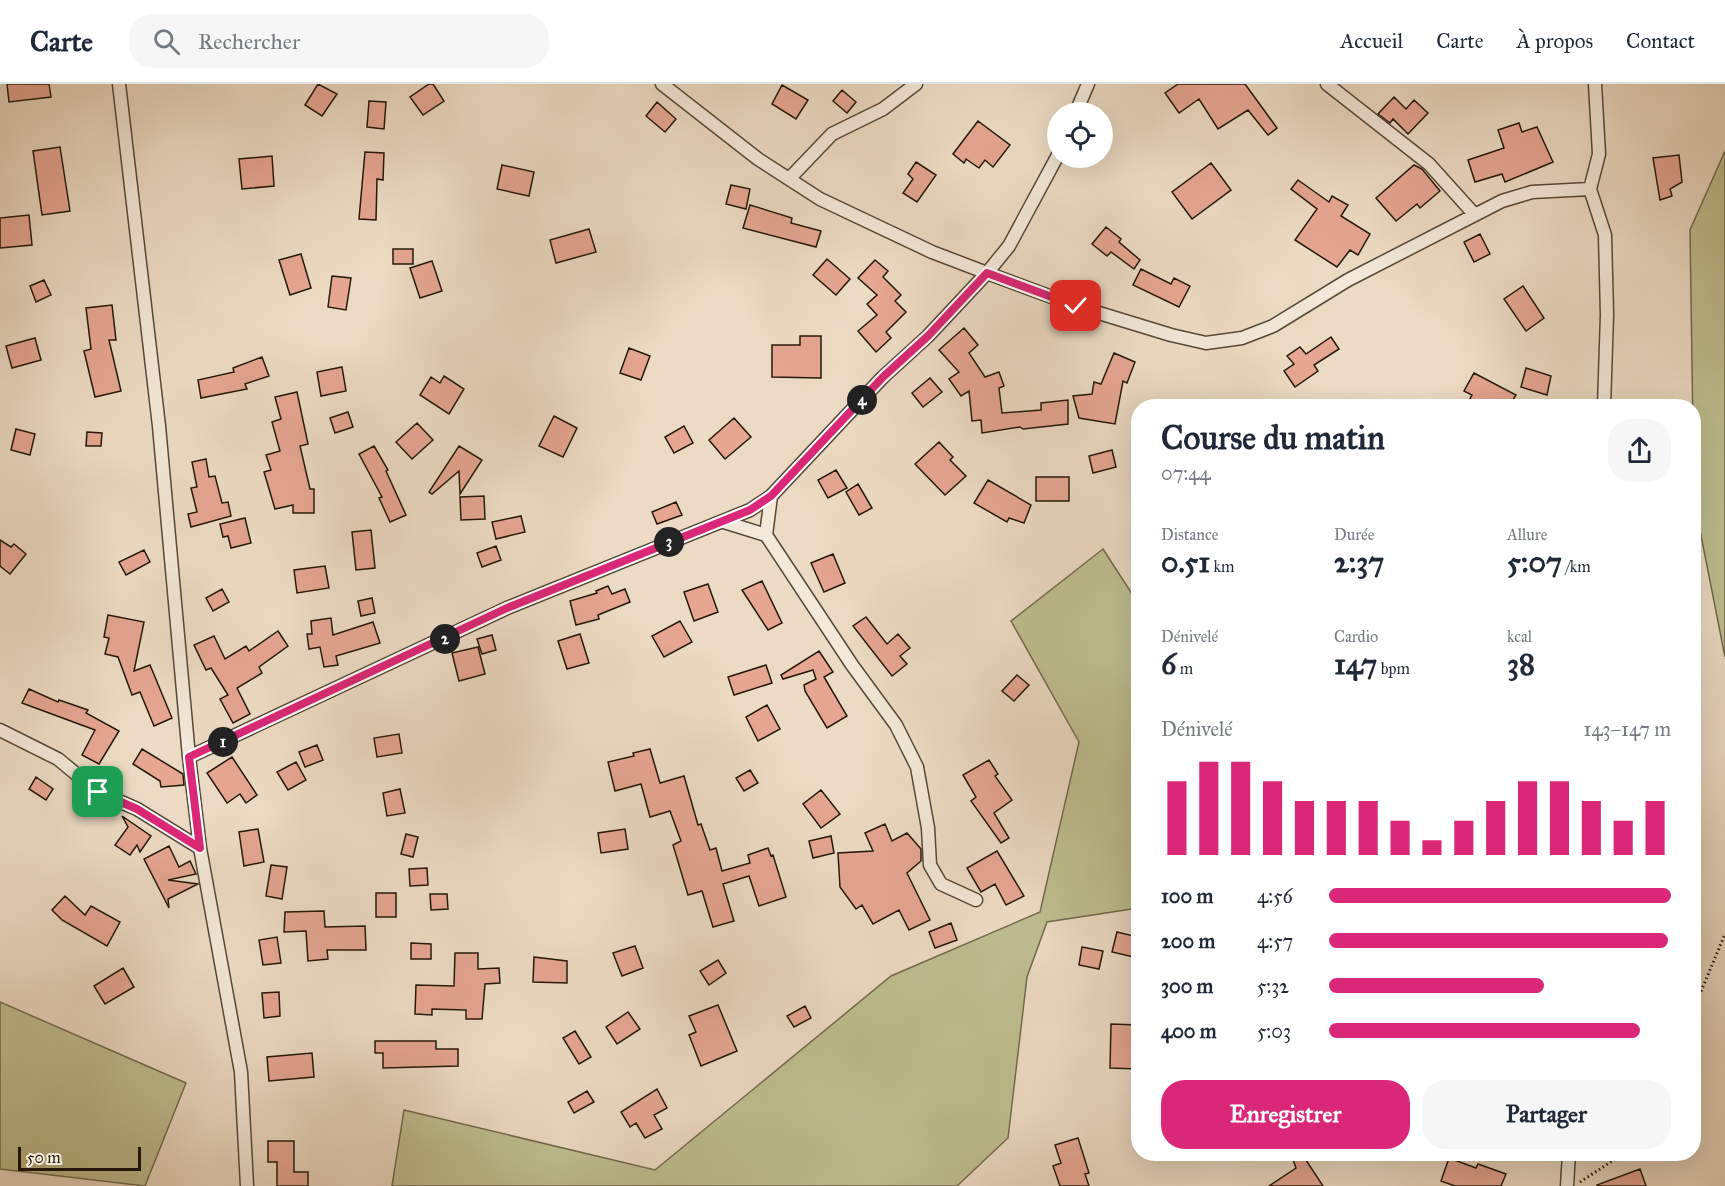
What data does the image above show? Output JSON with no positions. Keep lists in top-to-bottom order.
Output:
{
  "scale_bar": "50 m",
  "page": {
    "header": "Carte",
    "search": "Rechercher",
    "nav": [
      "Accueil",
      "Carte",
      "À propos",
      "Contact"
    ],
    "pins": [
      "4",
      "3",
      "2",
      "1"
    ],
    "heading": ["Course du matin", "07:44"],
    "stats": [
      ["Distance", "0.51 km"],
      ["Durée", "2:37"],
      ["Allure", "5:07 /km"],
      ["Dénivelé", "6 m"],
      ["Cardio", "147 bpm"],
      ["kcal", "38"]
    ],
    "chart": ["Dénivelé", "143–147 m"],
    "list": [
      {
        "name": "100 m",
        "note": "4:56"
      },
      {
        "name": "200 m",
        "note": "4:57"
      },
      {
        "name": "300 m",
        "note": "5:32"
      },
      {
        "name": "400 m",
        "note": "5:03"
      }
    ],
    "buttons": ["Enregistrer", "Partager"],
    "scale": "50 m"
  }
}
